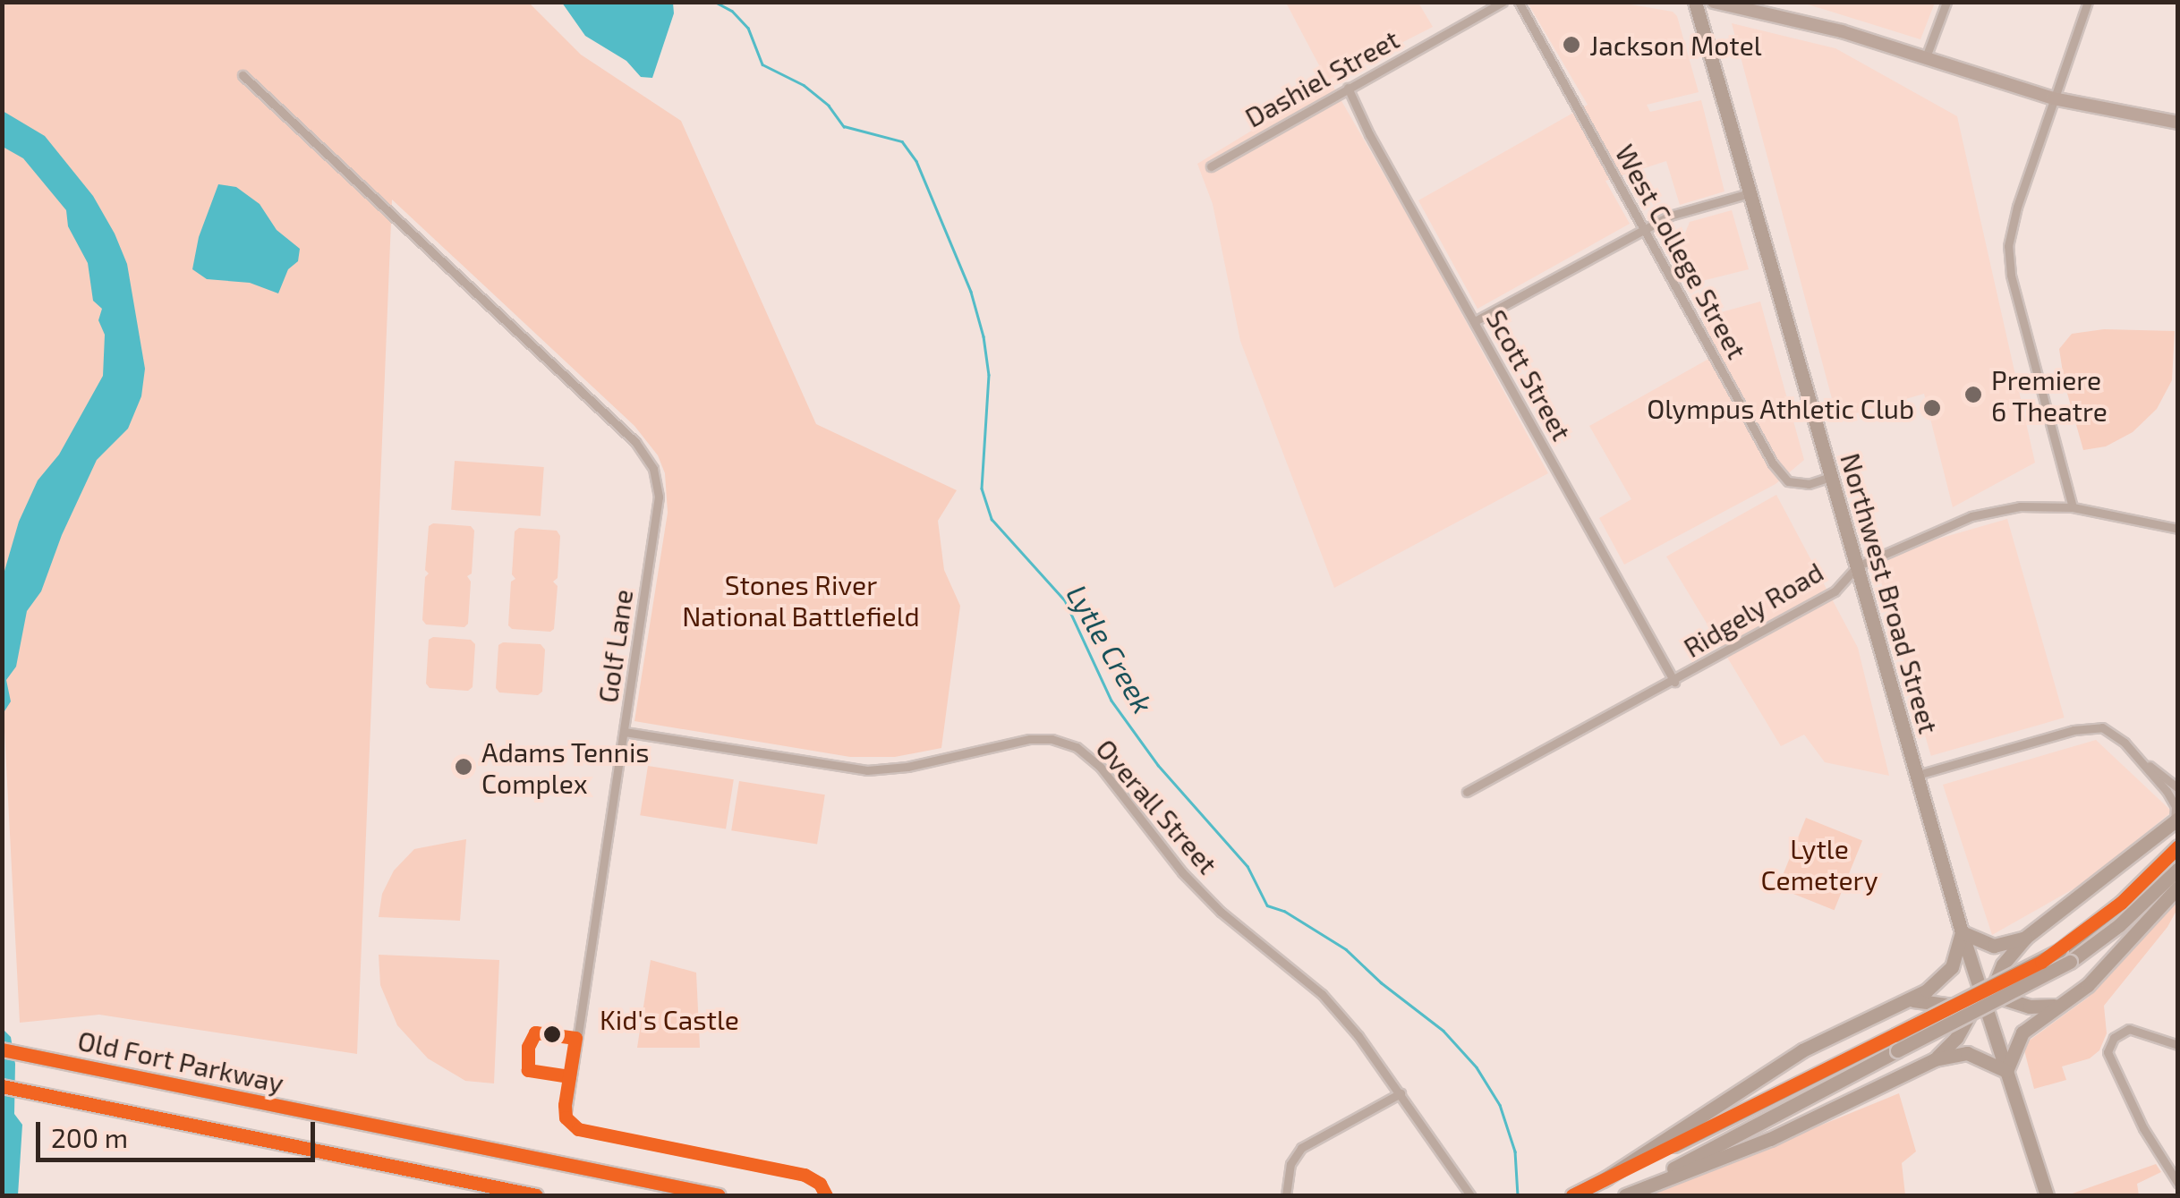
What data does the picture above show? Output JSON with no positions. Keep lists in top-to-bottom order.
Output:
{
  "streets": {
    "main road": ["Northwest Broad Street", "Old Fort Parkway"],
    "street": [
      "Dashiel Street",
      "West College Street",
      "Scott Street",
      "Ridgely Road",
      "Golf Lane",
      "Overall Street"
    ]
  },
  "crossings": [
    ["Dashiel Street", "Scott Street"],
    ["West College Street", "Northwest Broad Street"],
    ["Scott Street", "Ridgely Road"],
    ["Northwest Broad Street", "Ridgely Road"],
    ["Golf Lane", "Overall Street"]
  ],
  "water": ["Lytle Creek"],
  "parks": ["Stones River National Battlefield", "Lytle Cemetery", "Kid's Castle"],
  "places": [
    "Jackson Motel",
    "Premiere 6 Theatre",
    "Olympus Athletic Club",
    "Adams Tennis Complex"
  ],
  "scale_bar": "200 m"
}
